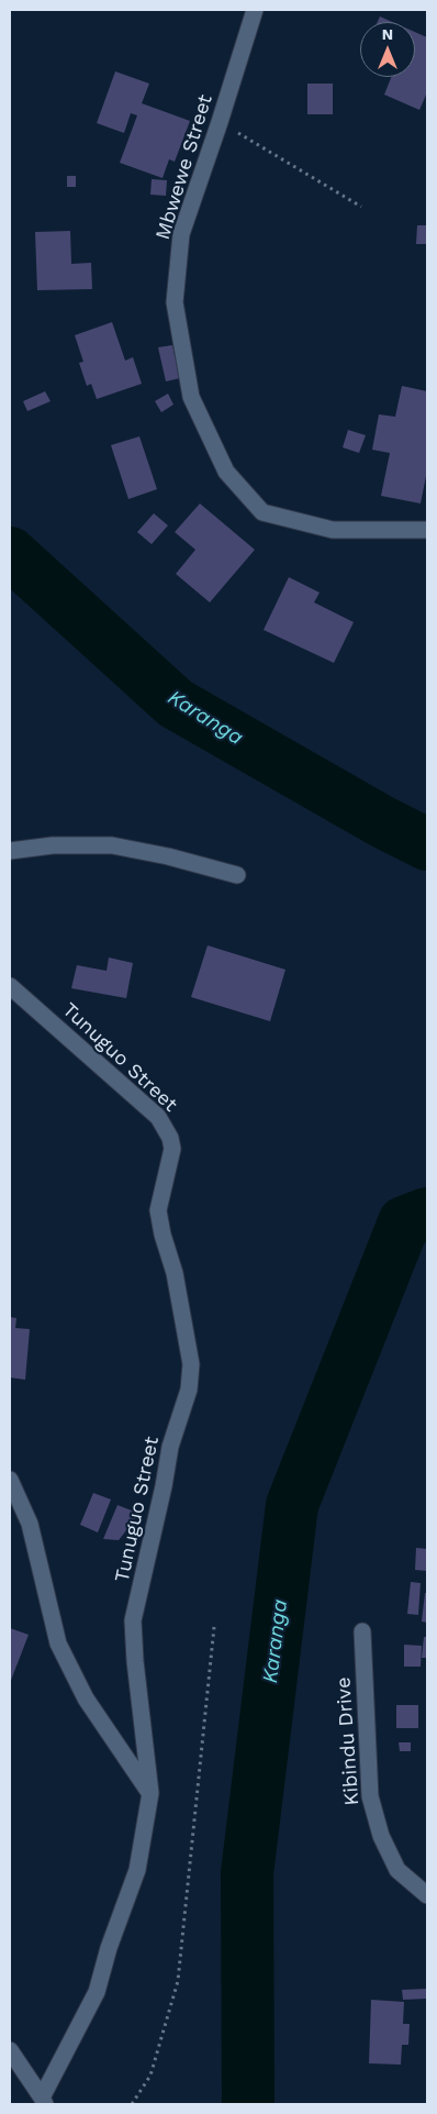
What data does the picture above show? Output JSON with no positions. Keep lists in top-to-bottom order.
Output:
{
  "streets": {
    "street": ["Mbwewe Street", "Tunuguo Street", "Kibindu Drive"]
  },
  "water": ["Karanga"],
  "north": "top"
}
